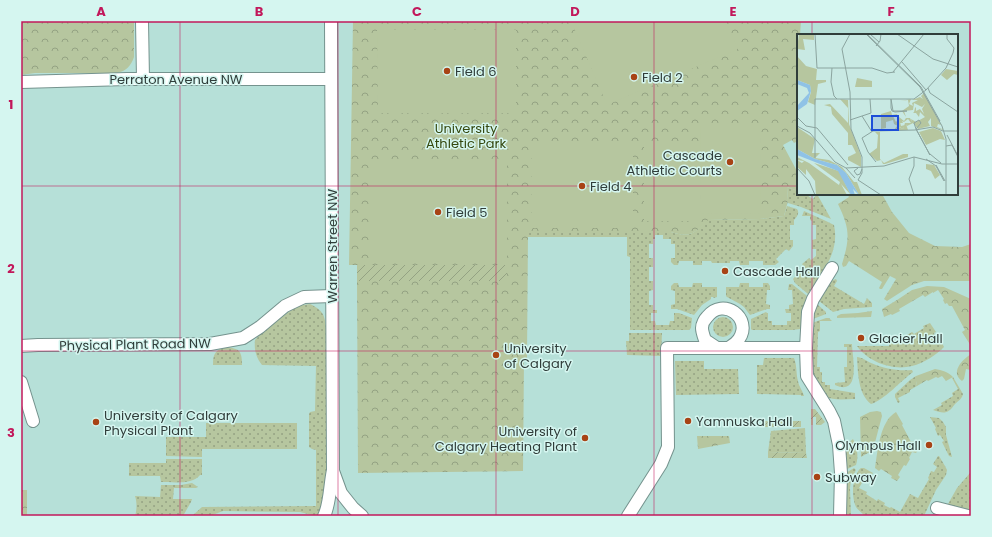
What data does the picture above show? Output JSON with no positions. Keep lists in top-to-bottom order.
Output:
{
  "streets": {
    "street": ["Perraton Avenue NW", "Warren Street NW", "Physical Plant Road NW"]
  },
  "crossings": [
    ["Perraton Avenue NW", "Warren Street NW"],
    ["Warren Street NW", "Physical Plant Road NW"]
  ],
  "parks": ["University Athletic Park"],
  "places": [
    "Field 6",
    "Field 2",
    "Cascade Athletic Courts",
    "Field 4",
    "Field 5",
    "Cascade Hall",
    "Glacier Hall",
    "University of Calgary",
    "Yamnuska Hall",
    "University of Calgary Physical Plant",
    "University of Calgary Heating Plant",
    "Olympus Hall",
    "Subway"
  ],
  "grid": {
    "columns": [
      "A",
      "B",
      "C",
      "D",
      "E",
      "F"
    ],
    "rows": ["1", "2", "3"]
  }
}
